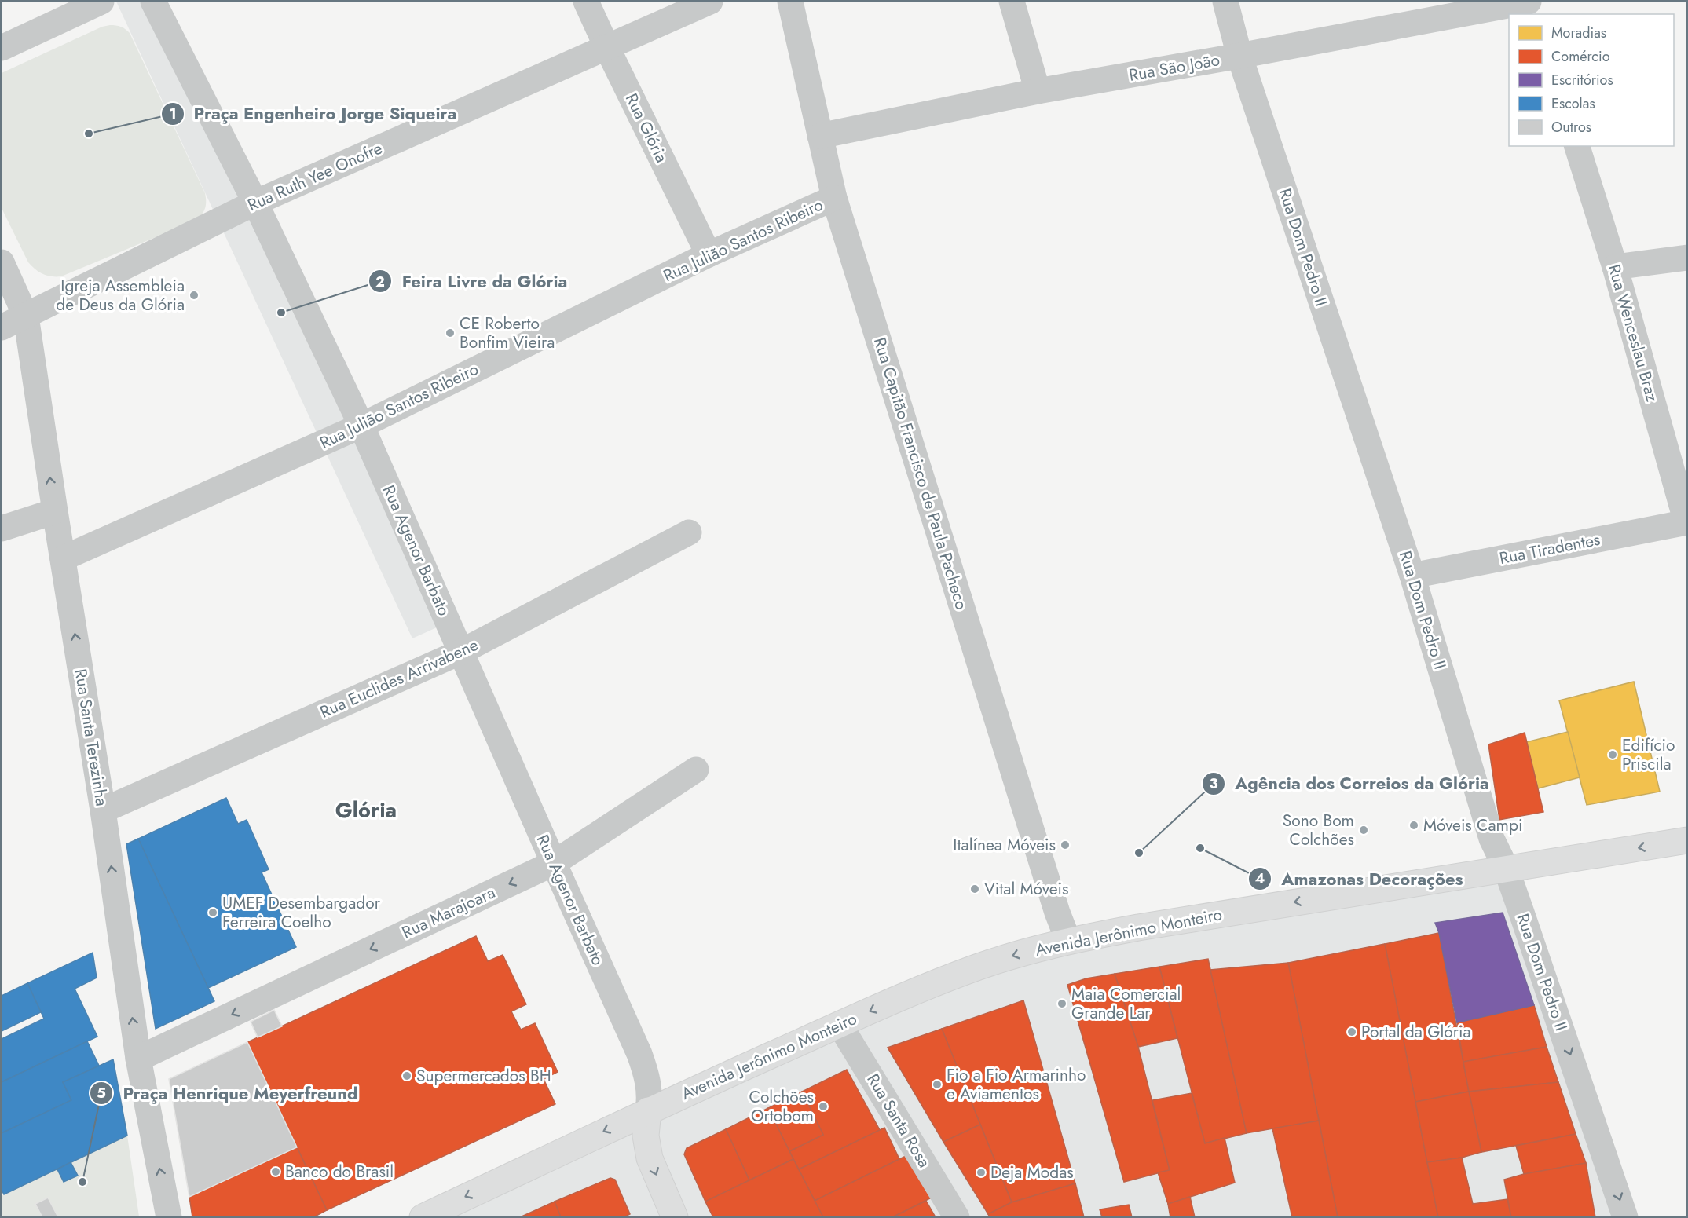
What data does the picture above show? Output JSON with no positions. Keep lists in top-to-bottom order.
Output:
{
  "streets": {
    "main road": ["Avenida Jerônimo Monteiro"],
    "street": [
      "Rua São João",
      "Rua Glória",
      "Rua Ruth Yee Onofre",
      "Rua Julião Santos Ribeiro",
      "Rua Dom Pedro II",
      "Rua Wenceslau Braz",
      "Rua Capitão Francisco de Paula Pacheco",
      "Rua Tiradentes",
      "Rua Agenor Barbato",
      "Rua Euclides Arrivabene",
      "Rua Santa Terezinha",
      "Rua Marajoara",
      "Rua Santa Rosa"
    ]
  },
  "crossings": [
    ["Rua São João", "Rua Dom Pedro II"],
    ["Rua São João", "Rua Capitão Francisco de Paula Pacheco"],
    ["Rua Glória", "Rua Ruth Yee Onofre"],
    ["Rua Glória", "Rua Julião Santos Ribeiro"],
    ["Rua Ruth Yee Onofre", "Rua Agenor Barbato"],
    ["Rua Ruth Yee Onofre", "Rua Santa Terezinha"],
    ["Rua Julião Santos Ribeiro", "Rua Capitão Francisco de Paula Pacheco"],
    ["Rua Julião Santos Ribeiro", "Rua Agenor Barbato"],
    ["Rua Julião Santos Ribeiro", "Rua Santa Terezinha"],
    ["Rua Dom Pedro II", "Rua Tiradentes"],
    ["Rua Dom Pedro II", "Avenida Jerônimo Monteiro"],
    ["Rua Wenceslau Braz", "Rua Tiradentes"],
    ["Rua Capitão Francisco de Paula Pacheco", "Avenida Jerônimo Monteiro"],
    ["Rua Agenor Barbato", "Rua Euclides Arrivabene"],
    ["Rua Agenor Barbato", "Rua Marajoara"],
    ["Rua Agenor Barbato", "Avenida Jerônimo Monteiro"],
    ["Rua Euclides Arrivabene", "Rua Santa Terezinha"],
    ["Rua Santa Terezinha", "Rua Marajoara"],
    ["Avenida Jerônimo Monteiro", "Rua Santa Rosa"]
  ],
  "one_way": ["Rua Santa Terezinha", "Rua Marajoara", "Avenida Jerônimo Monteiro"],
  "districts": ["Glória"],
  "places": [
    "Praça Engenheiro Jorge Siqueira",
    "Igreja Assembleia de Deus da Glória",
    "Feira Livre da Glória",
    "CE Roberto Bonfim Vieira",
    "Edifício Priscila",
    "Móveis Campi",
    "Sono Bom Colchões",
    "Italínea Móveis",
    "Amazonas Decorações",
    "Agência dos Correios da Glória",
    "Vital Móveis",
    "UMEF Desembargador Ferreira Coelho",
    "Maia Comercial Grande Lar",
    "Portal da Glória",
    "Supermercados BH",
    "Fio a Fio Armarinho e Aviamentos",
    "Colchões Ortobom",
    "Banco do Brasil",
    "Deja Modas",
    "Praça Henrique Meyerfreund"
  ],
  "legend": [
    "Moradias",
    "Comércio",
    "Escritórios",
    "Escolas",
    "Outros"
  ]
}
